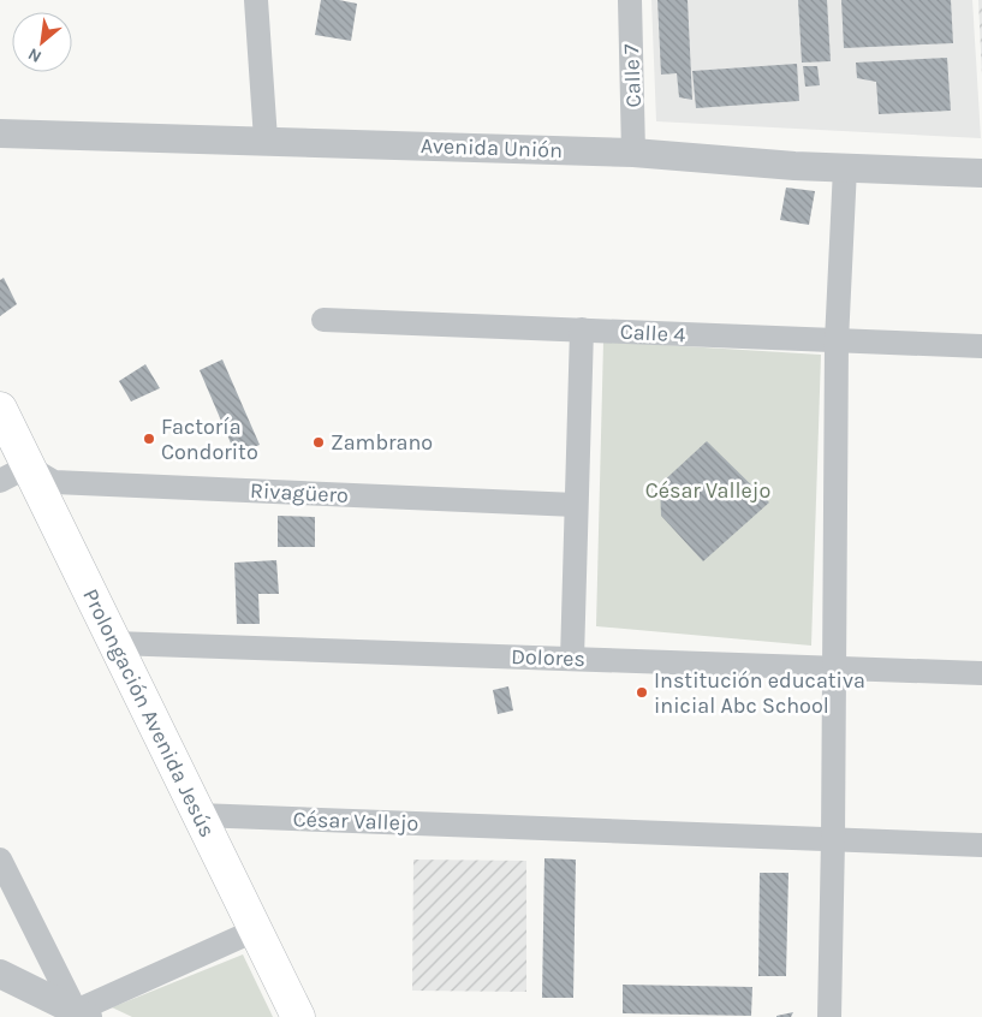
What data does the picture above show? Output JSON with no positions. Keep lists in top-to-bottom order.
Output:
{
  "streets": {
    "main road": ["Prolongación Avenida Jesús"],
    "street": [
      "Calle 7",
      "Avenida Unión",
      "Calle 4",
      "Rivagüero",
      "Dolores",
      "César Vallejo"
    ]
  },
  "crossings": [
    ["Calle 7", "Avenida Unión"],
    ["Rivagüero", "Prolongación Avenida Jesús"],
    ["Dolores", "Prolongación Avenida Jesús"],
    ["Prolongación Avenida Jesús", "César Vallejo"]
  ],
  "parks": ["César Vallejo"],
  "places": ["Factoría Condorito", "Zambrano", "Institución educativa inicial Abc School"],
  "north": "bottom left"
}
